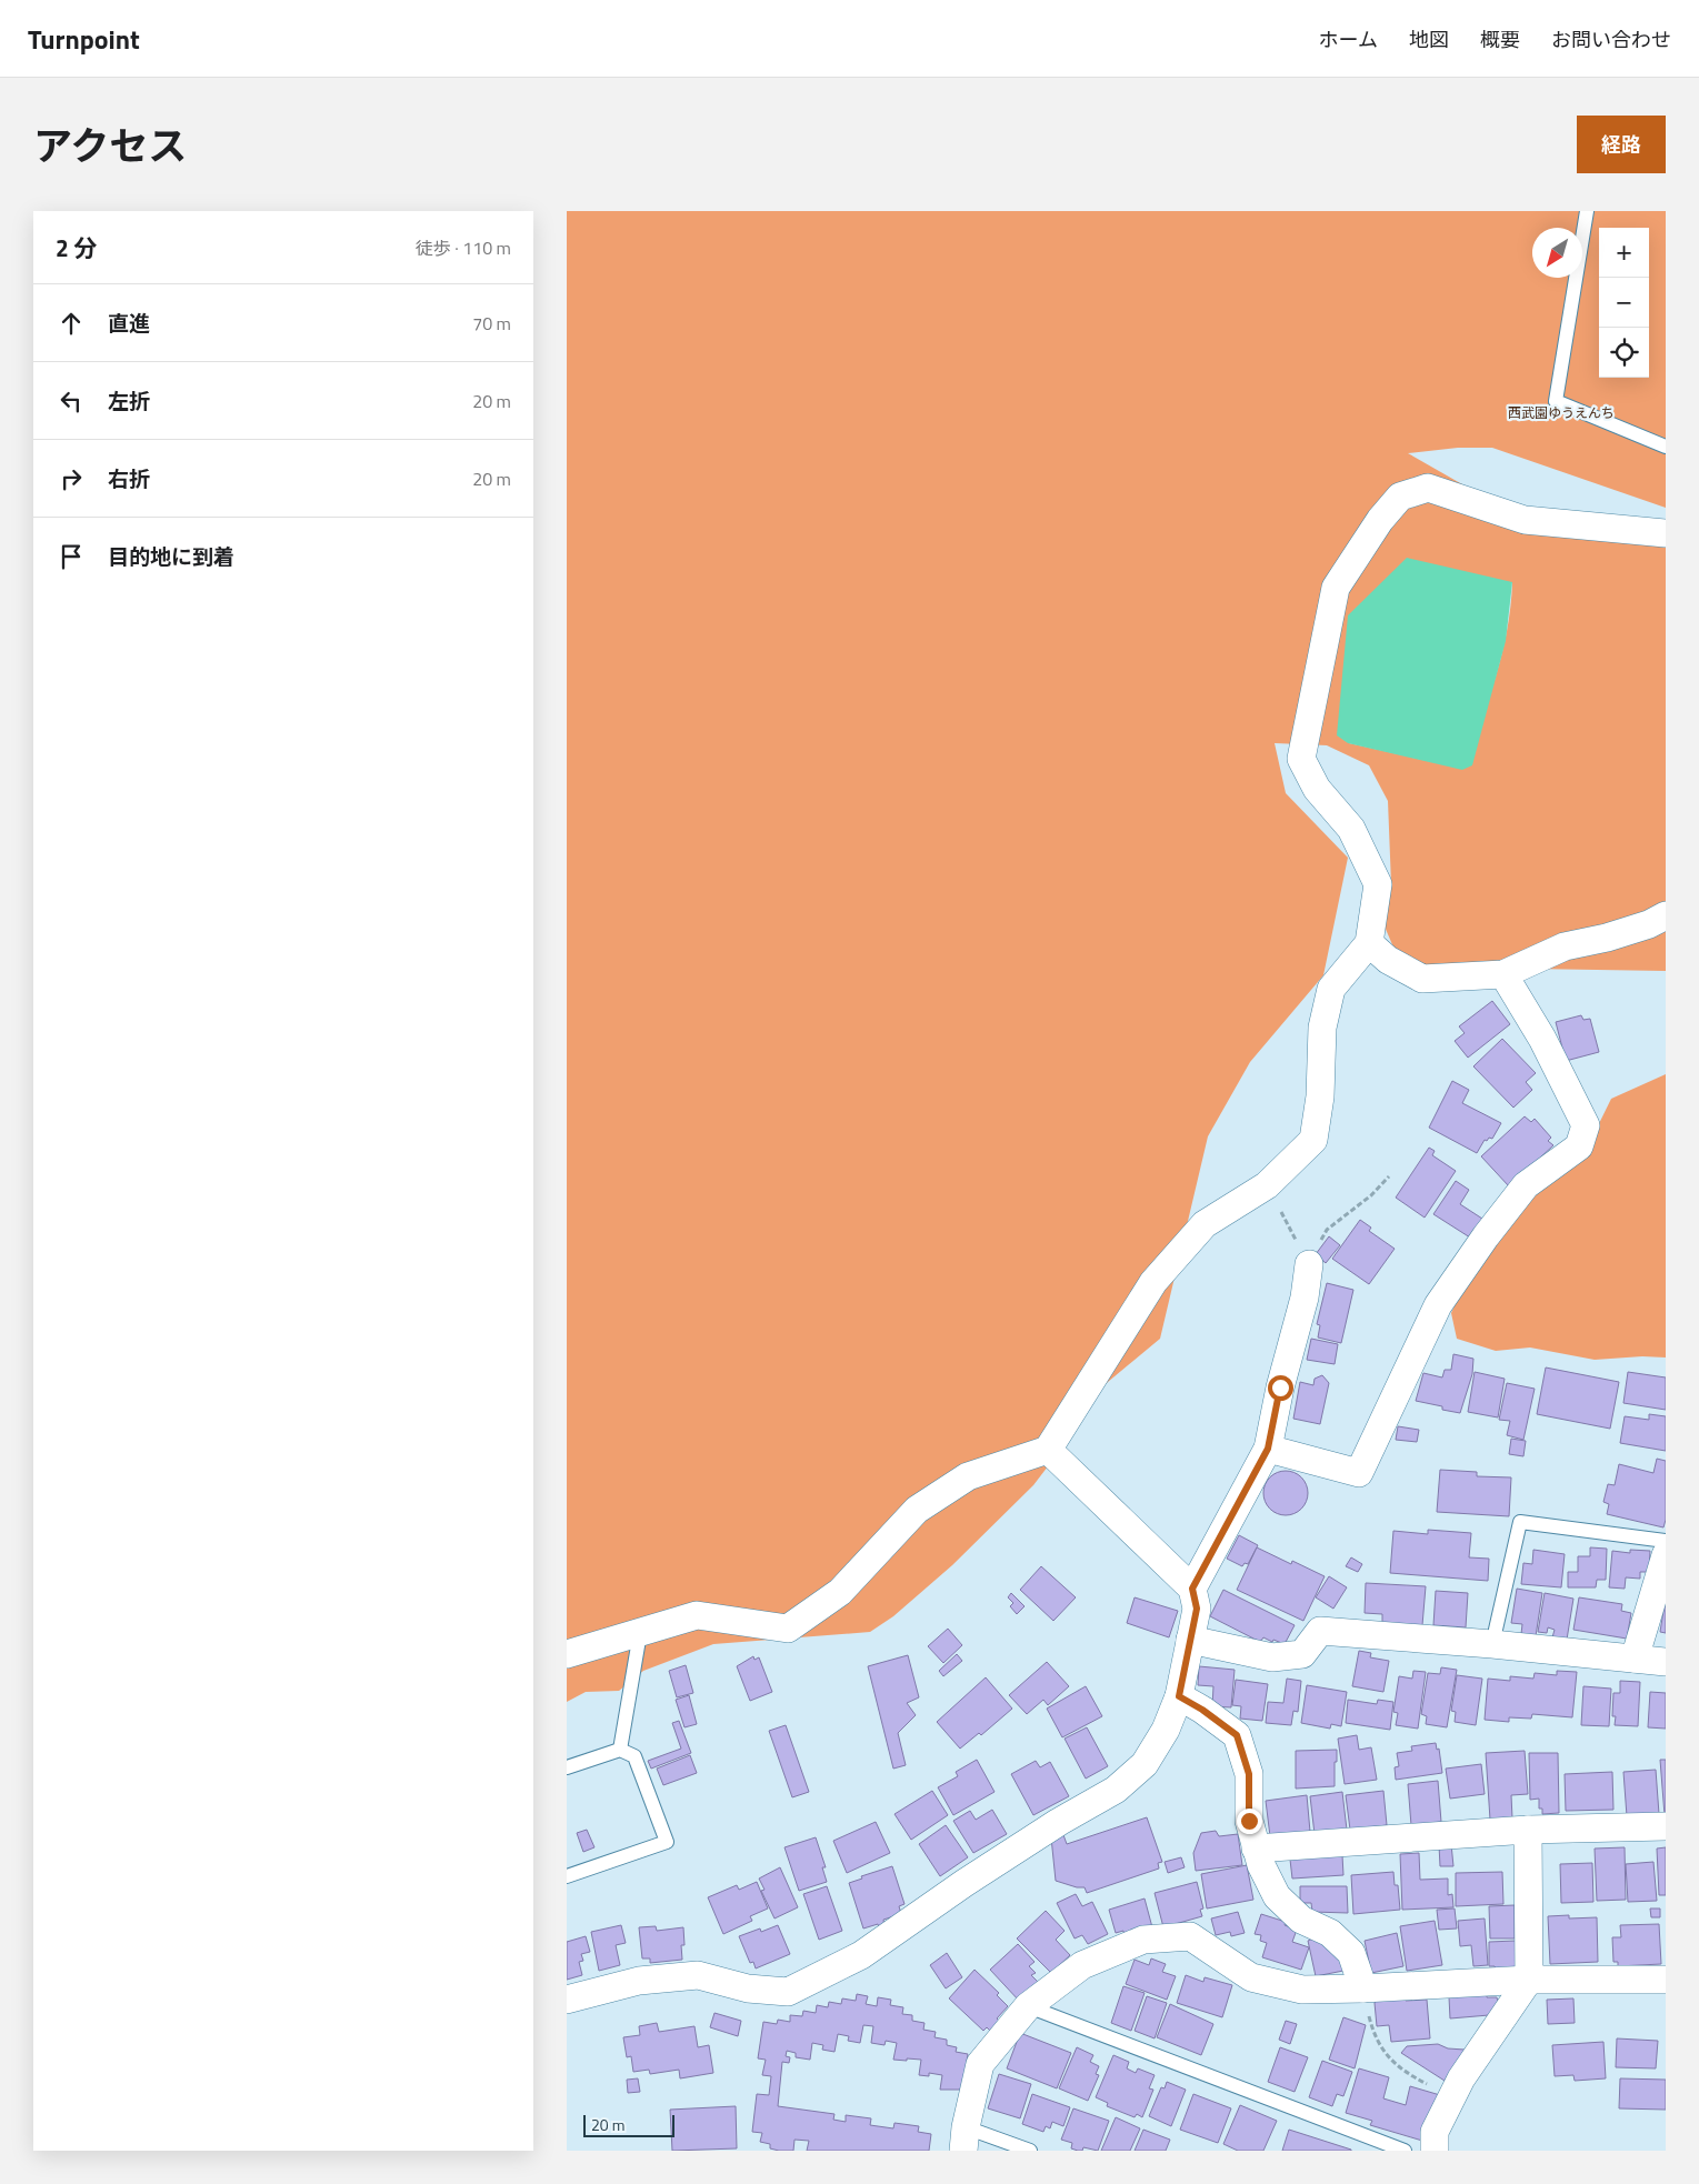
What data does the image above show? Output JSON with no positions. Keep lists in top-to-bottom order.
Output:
{
  "parks": ["西武園ゆうえんち"],
  "scale_bar": "20 m",
  "north": "bottom left",
  "page": {
    "header": "Turnpoint",
    "nav": [
      "ホーム",
      "地図",
      "概要",
      "お問い合わせ"
    ],
    "title": "アクセス",
    "buttons": "経路",
    "heading": ["2 分", "徒歩 · 110 m"],
    "map_buttons": ["+", "−"],
    "list": [
      ["直進", "70 m"],
      ["左折", "20 m"],
      ["右折", "20 m"],
      "目的地に到着"
    ],
    "scale": "20 m"
  }
}
